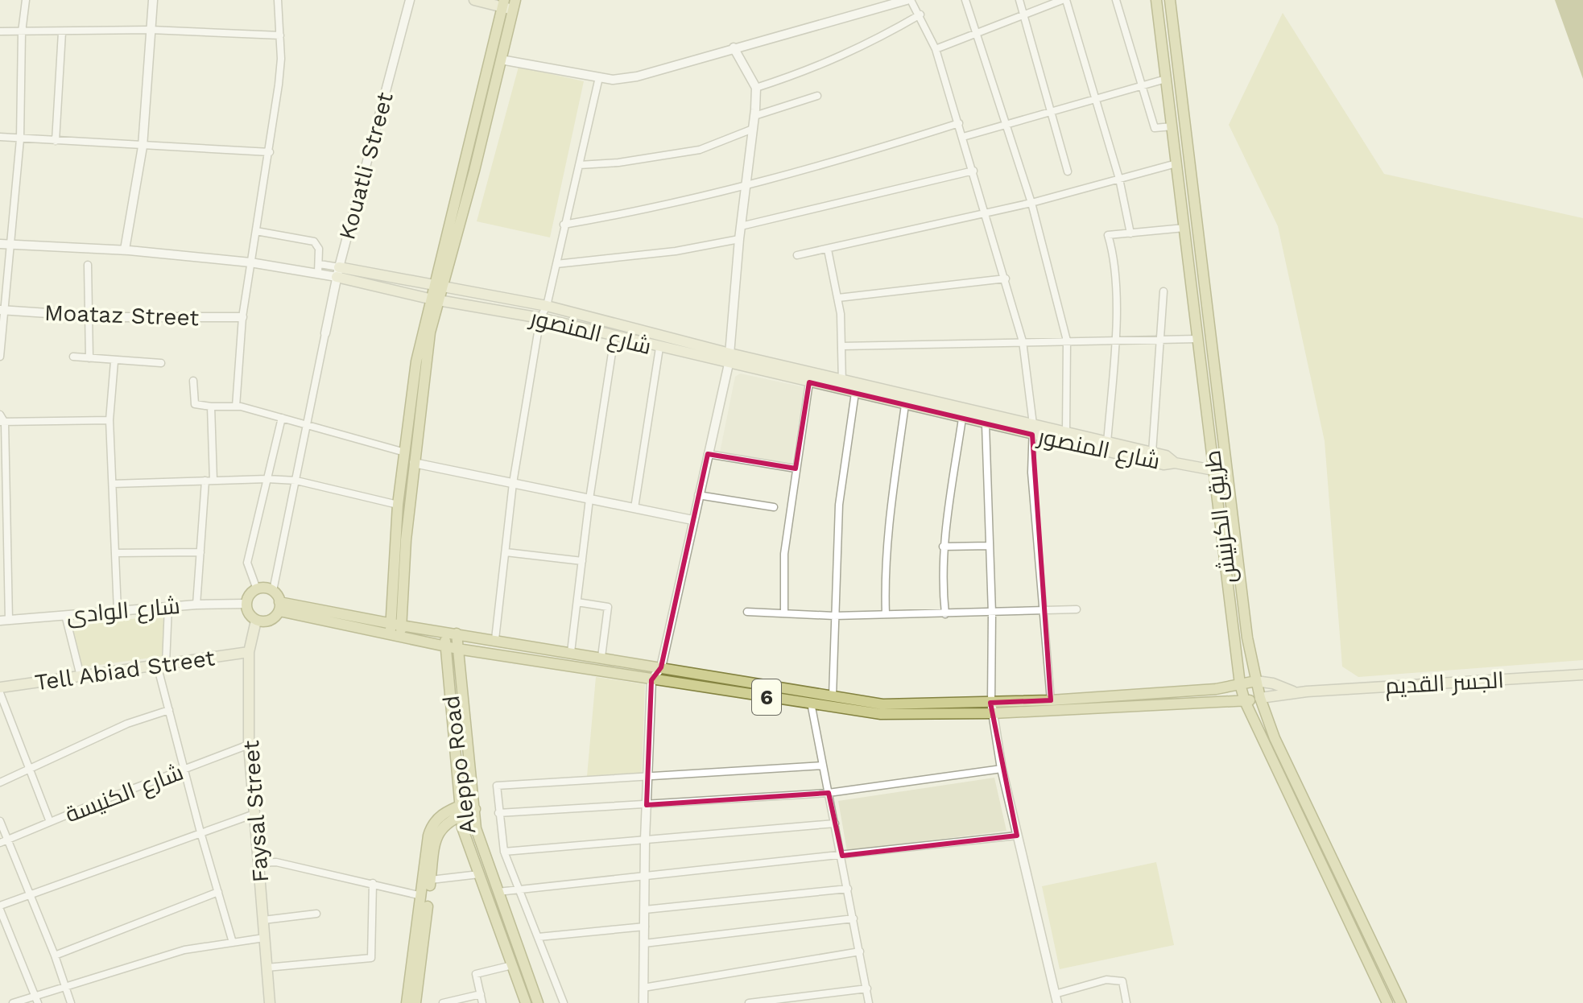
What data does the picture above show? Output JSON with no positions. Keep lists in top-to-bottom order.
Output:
{
  "streets": {
    "main road": [
      "شارع المنصور",
      "طريق الكرنيش",
      "Tell Abiad Street",
      "الجسر القديم",
      "6",
      "Aleppo Road",
      "Faysal Street"
    ],
    "street": [
      "Kouatli Street",
      "Moataz Street",
      "شارع الوادى",
      "شارع الكنيسة"
    ]
  },
  "crossings": [
    ["Kouatli Street", "شارع المنصور"],
    ["شارع المنصور", "طريق الكرنيش"],
    ["طريق الكرنيش", "الجسر القديم"],
    ["طريق الكرنيش", "6"],
    ["شارع الوادى", "6"],
    ["شارع الوادى", "Faysal Street"],
    ["Tell Abiad Street", "Faysal Street"],
    ["الجسر القديم", "6"],
    ["6", "Aleppo Road"],
    ["6", "Faysal Street"],
    ["شارع الكنيسة", "Faysal Street"]
  ]
}
